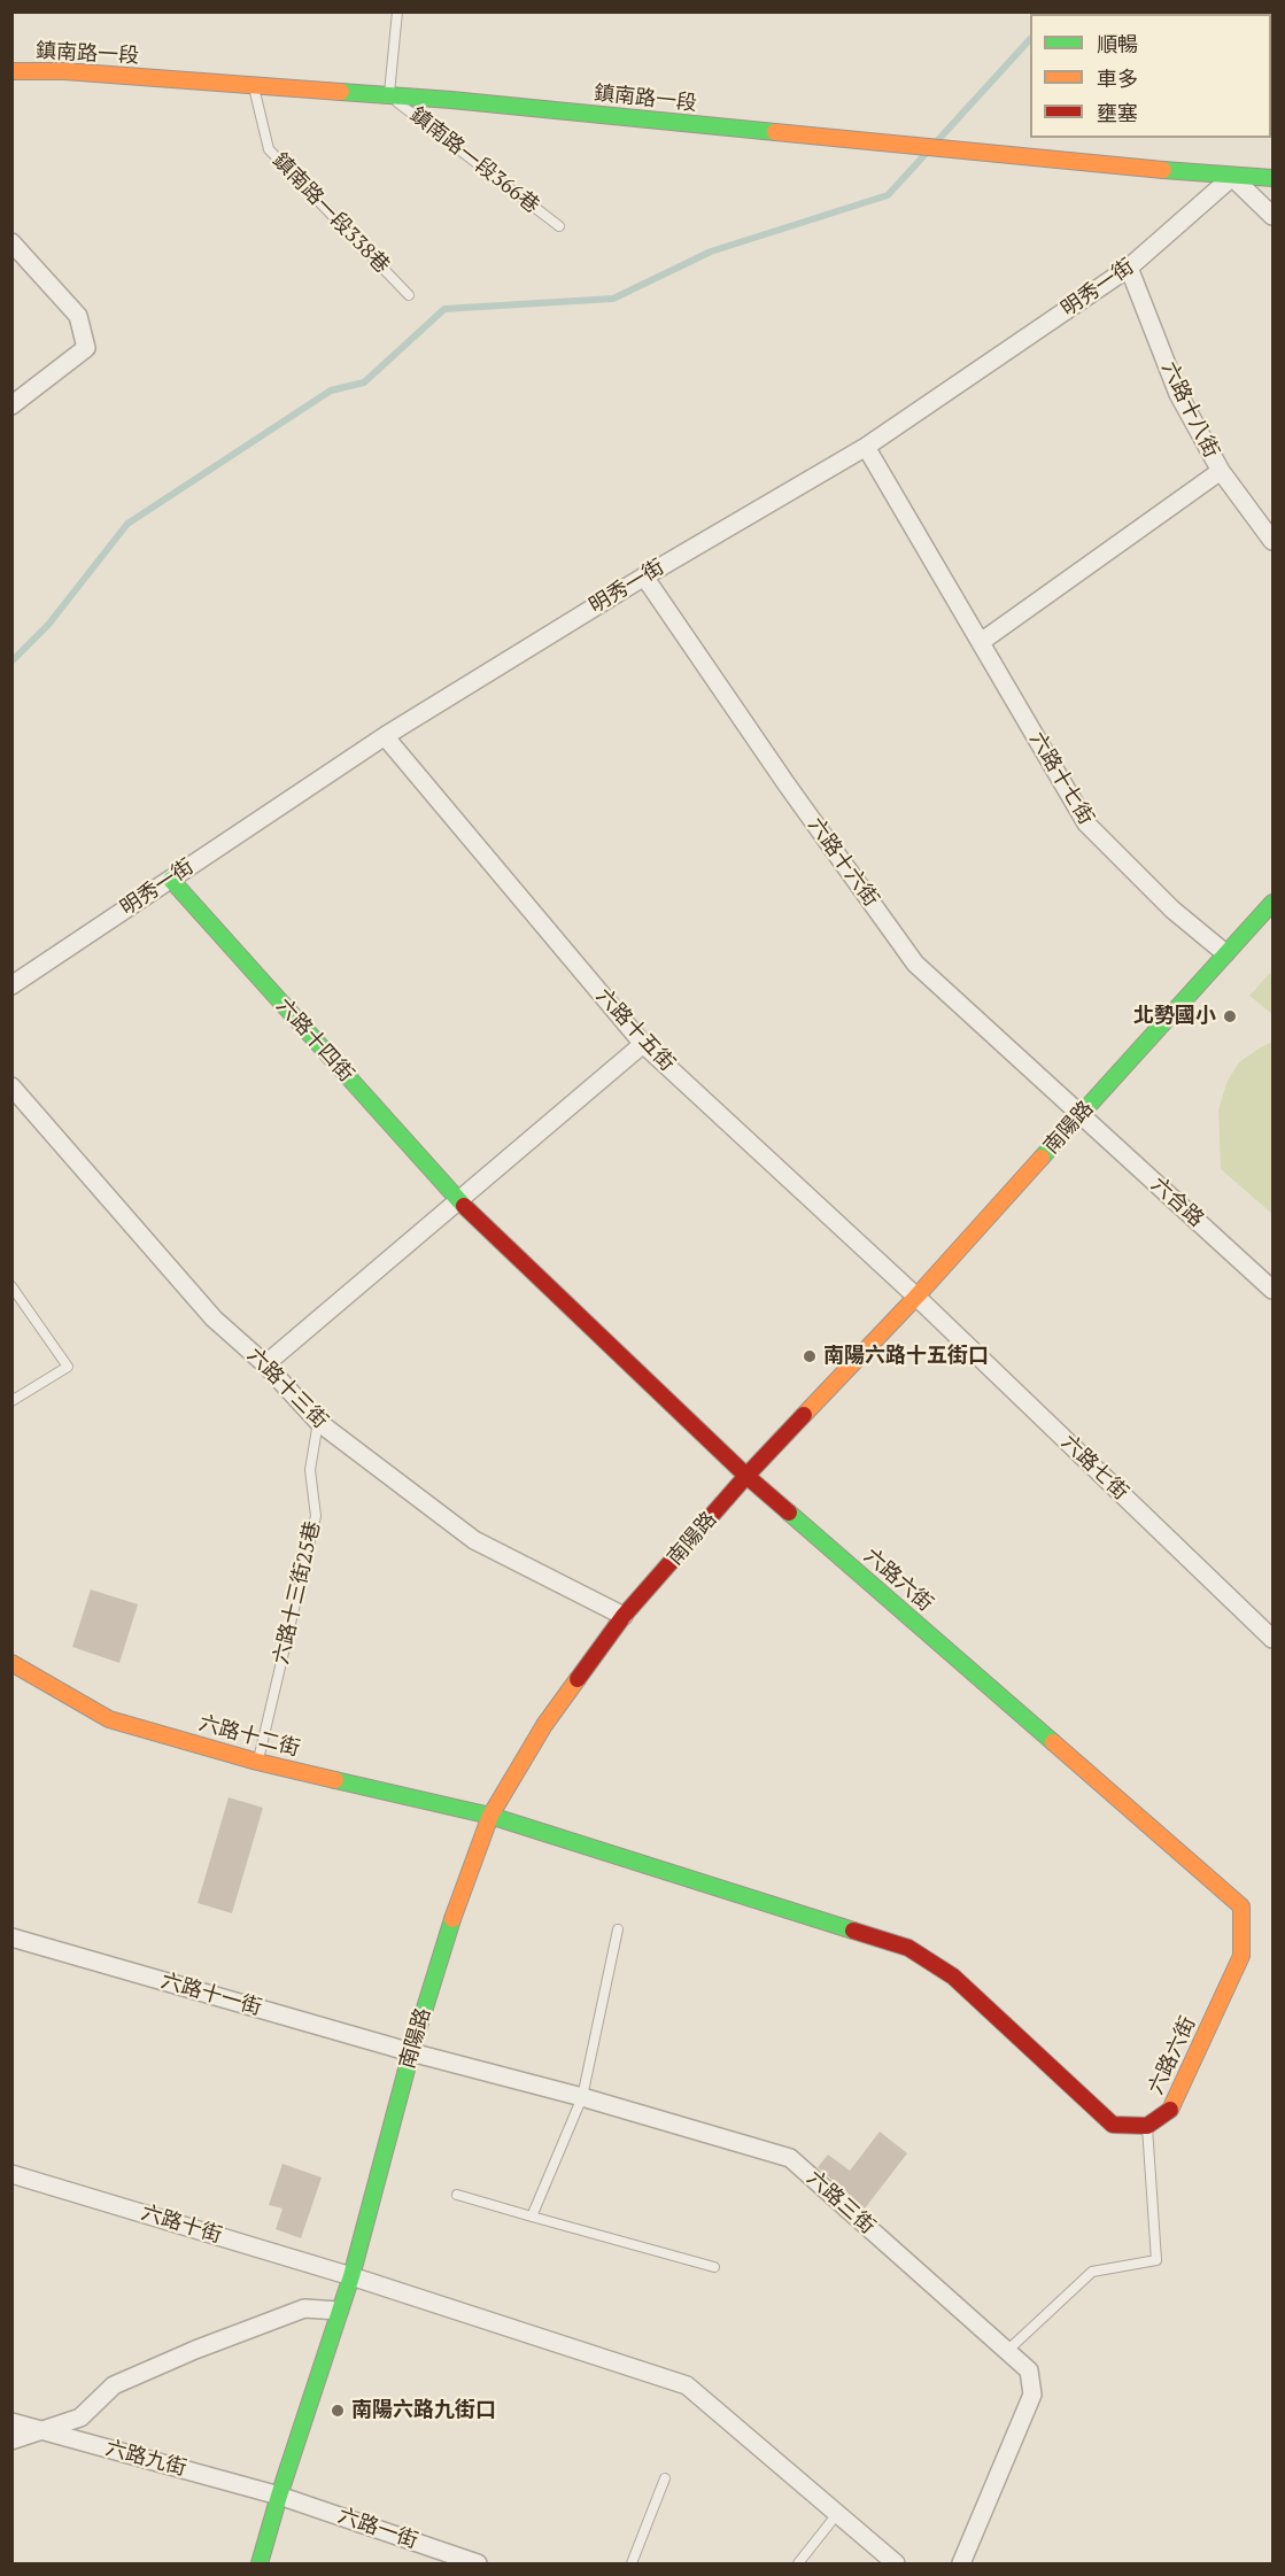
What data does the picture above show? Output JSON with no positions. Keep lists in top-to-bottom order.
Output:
{
  "streets": {
    "street": [
      "鎮南路一段",
      "明秀一街",
      "六路十八街",
      "六路十七街",
      "六路十六街",
      "六路十五街",
      "六路十四街",
      "南陽路",
      "六合路",
      "六路十三街",
      "六路七街",
      "六路六街",
      "六路十二街",
      "六路十一街",
      "六路三街",
      "六路十街",
      "六路九街",
      "六路一街"
    ],
    "lane": ["鎮南路一段366巷", "鎮南路一段338巷", "六路十三街25巷"]
  },
  "crossings": [
    ["鎮南路一段", "鎮南路一段366巷"],
    ["鎮南路一段", "鎮南路一段338巷"],
    ["鎮南路一段", "明秀一街"],
    ["明秀一街", "六路十八街"],
    ["明秀一街", "六路十七街"],
    ["明秀一街", "六路十六街"],
    ["明秀一街", "六路十五街"],
    ["明秀一街", "六路十四街"],
    ["六路十七街", "南陽路"],
    ["六路十六街", "南陽路"],
    ["六路十六街", "六合路"],
    ["六路十五街", "南陽路"],
    ["六路十五街", "六路七街"],
    ["六路十四街", "南陽路"],
    ["六路十四街", "六路六街"],
    ["南陽路", "六合路"],
    ["南陽路", "六路十三街"],
    ["南陽路", "六路七街"],
    ["南陽路", "六路六街"],
    ["南陽路", "六路十二街"],
    ["南陽路", "六路十一街"],
    ["南陽路", "六路三街"],
    ["南陽路", "六路十街"],
    ["南陽路", "六路九街"],
    ["南陽路", "六路一街"],
    ["六路十三街", "六路十三街25巷"],
    ["六路十三街25巷", "六路十二街"],
    ["六路十一街", "六路三街"],
    ["六路九街", "六路一街"]
  ],
  "places": ["北勢國小", "南陽六路十五街口", "南陽六路九街口"],
  "legend": ["順暢", "車多", "壅塞"]
}
